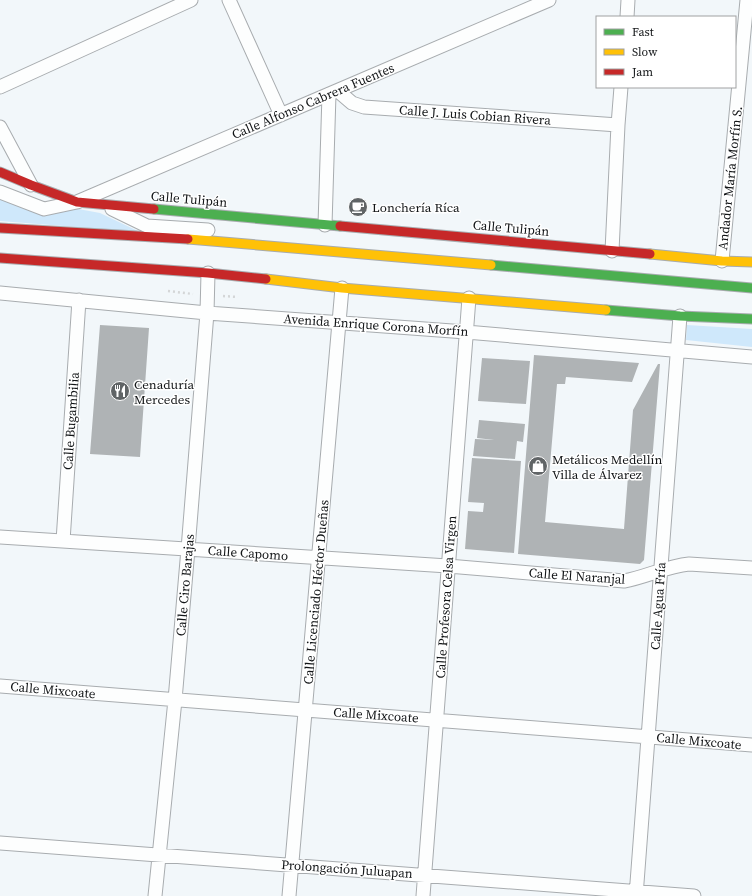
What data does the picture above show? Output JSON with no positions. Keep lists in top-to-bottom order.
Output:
{
  "streets": {
    "main road": ["Calle Tulipán"],
    "street": [
      "Calle Alfonso Cabrera Fuentes",
      "Calle J. Luis Cobian Rivera",
      "Andador María Morfín S.",
      "Avenida Enrique Corona Morfín",
      "Calle Bugambilia",
      "Calle Capomo",
      "Calle El Naranjal",
      "Calle Ciro Barajas",
      "Calle Licenciado Héctor Dueñas",
      "Calle Profesora Celsa Virgen",
      "Calle Agua Fría",
      "Calle Mixcoate",
      "Prolongación Juluapan"
    ]
  },
  "crossings": [
    ["Calle Alfonso Cabrera Fuentes", "Calle J. Luis Cobian Rivera"],
    ["Calle Alfonso Cabrera Fuentes", "Calle Tulipán"],
    ["Andador María Morfín S.", "Calle Tulipán"],
    ["Avenida Enrique Corona Morfín", "Calle Bugambilia"],
    ["Avenida Enrique Corona Morfín", "Calle Ciro Barajas"],
    ["Avenida Enrique Corona Morfín", "Calle Licenciado Héctor Dueñas"],
    ["Avenida Enrique Corona Morfín", "Calle Profesora Celsa Virgen"],
    ["Avenida Enrique Corona Morfín", "Calle Agua Fría"],
    ["Calle Bugambilia", "Calle Capomo"],
    ["Calle Capomo", "Calle El Naranjal"],
    ["Calle Capomo", "Calle Ciro Barajas"],
    ["Calle Capomo", "Calle Licenciado Héctor Dueñas"],
    ["Calle Capomo", "Calle Profesora Celsa Virgen"],
    ["Calle El Naranjal", "Calle Profesora Celsa Virgen"],
    ["Calle El Naranjal", "Calle Agua Fría"],
    ["Calle Ciro Barajas", "Calle Mixcoate"],
    ["Calle Ciro Barajas", "Prolongación Juluapan"],
    ["Calle Licenciado Héctor Dueñas", "Calle Mixcoate"],
    ["Calle Licenciado Héctor Dueñas", "Prolongación Juluapan"],
    ["Calle Profesora Celsa Virgen", "Calle Mixcoate"],
    ["Calle Profesora Celsa Virgen", "Prolongación Juluapan"],
    ["Calle Agua Fría", "Calle Mixcoate"],
    ["Calle Agua Fría", "Prolongación Juluapan"]
  ],
  "places": {
    "cafe": ["Lonchería Ríca"],
    "restaurant": ["Cenaduría Mercedes"],
    "shop": ["Metálicos Medellín Villa de Álvarez"]
  },
  "legend": ["Fast", "Slow", "Jam"]
}
